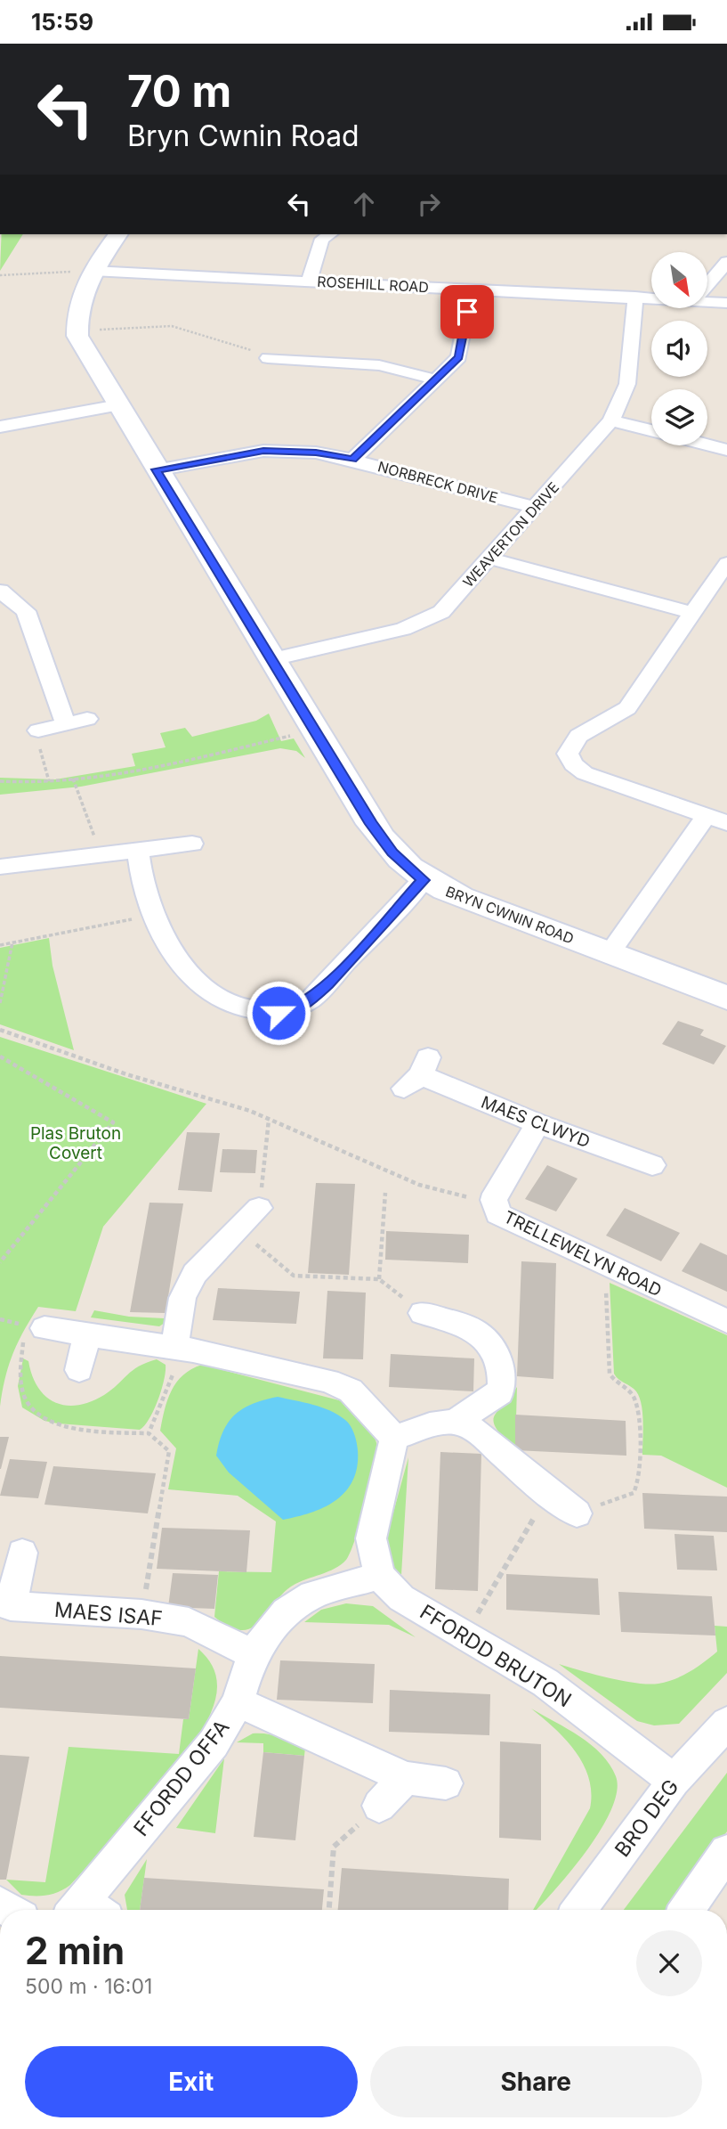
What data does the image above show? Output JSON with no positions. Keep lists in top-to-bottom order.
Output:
{
  "streets": {
    "street": [
      "ROSEHILL ROAD",
      "NORBRECK DRIVE",
      "WEAVERTON DRIVE",
      "BRYN CWNIN ROAD",
      "MAES CLWYD",
      "TRELLEWELYN ROAD",
      "MAES ISAF",
      "FFORDD BRUTON",
      "FFORDD OFFA",
      "BRO DEG"
    ]
  },
  "crossings": [
    ["ROSEHILL ROAD", "WEAVERTON DRIVE"],
    ["NORBRECK DRIVE", "WEAVERTON DRIVE"],
    ["NORBRECK DRIVE", "BRYN CWNIN ROAD"],
    ["WEAVERTON DRIVE", "BRYN CWNIN ROAD"],
    ["MAES CLWYD", "TRELLEWELYN ROAD"],
    ["MAES ISAF", "FFORDD OFFA"],
    ["FFORDD BRUTON", "FFORDD OFFA"],
    ["FFORDD BRUTON", "BRO DEG"]
  ],
  "parks": ["Plas Bruton Covert"],
  "north": "bottom right",
  "page": {
    "status": "15:59",
    "turn": ["70 m", "Bryn Cwnin Road"],
    "heading": ["2 min", "500 m · 16:01"],
    "buttons": ["Exit", "Share"]
  }
}
